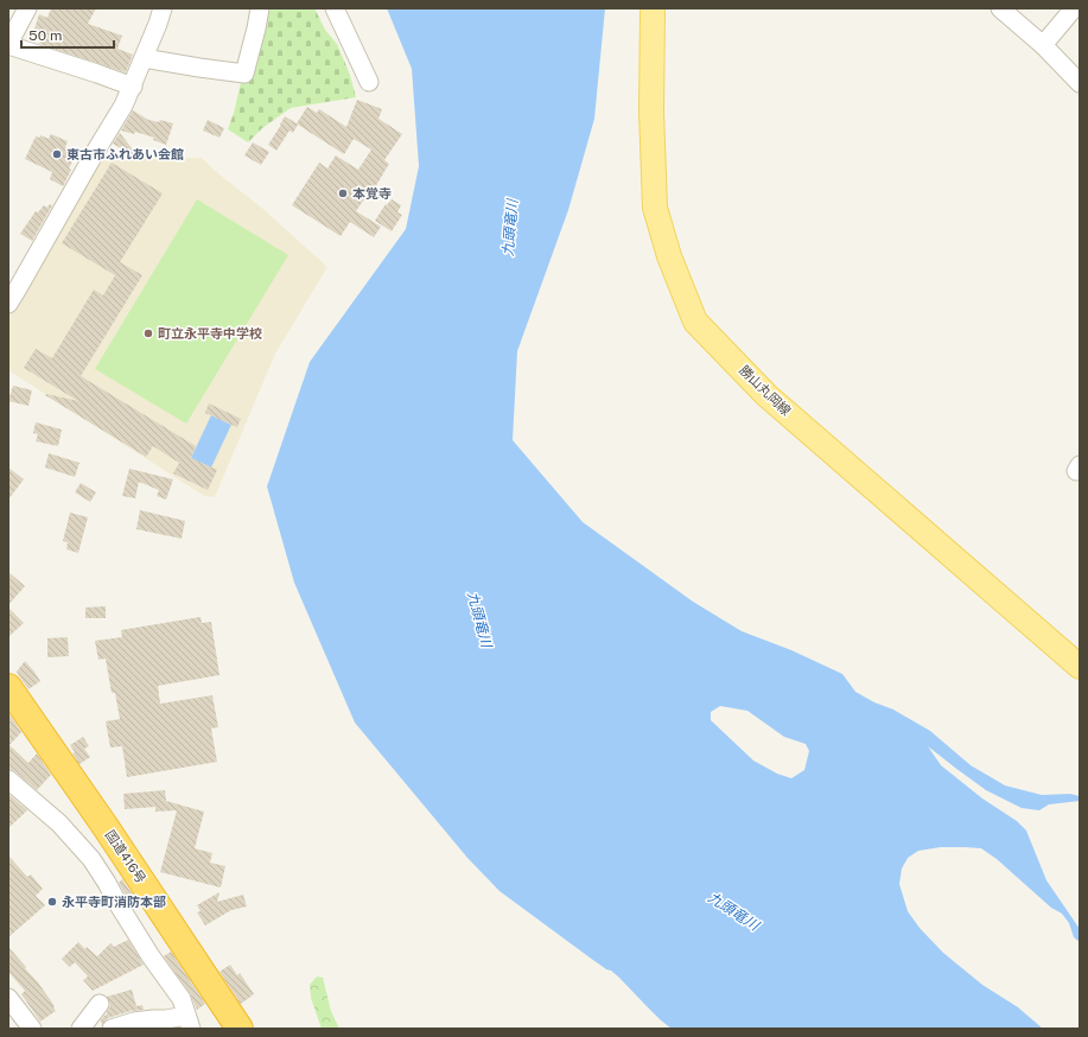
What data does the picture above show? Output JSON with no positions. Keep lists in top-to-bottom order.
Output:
{
  "streets": {
    "highway": ["国道416号"],
    "main road": ["勝山丸岡線"]
  },
  "water": ["九頭竜川"],
  "places": [
    "東古市ふれあい会館",
    "本覚寺",
    "町立永平寺中学校",
    "永平寺町消防本部"
  ],
  "scale_bar": "50 m"
}
